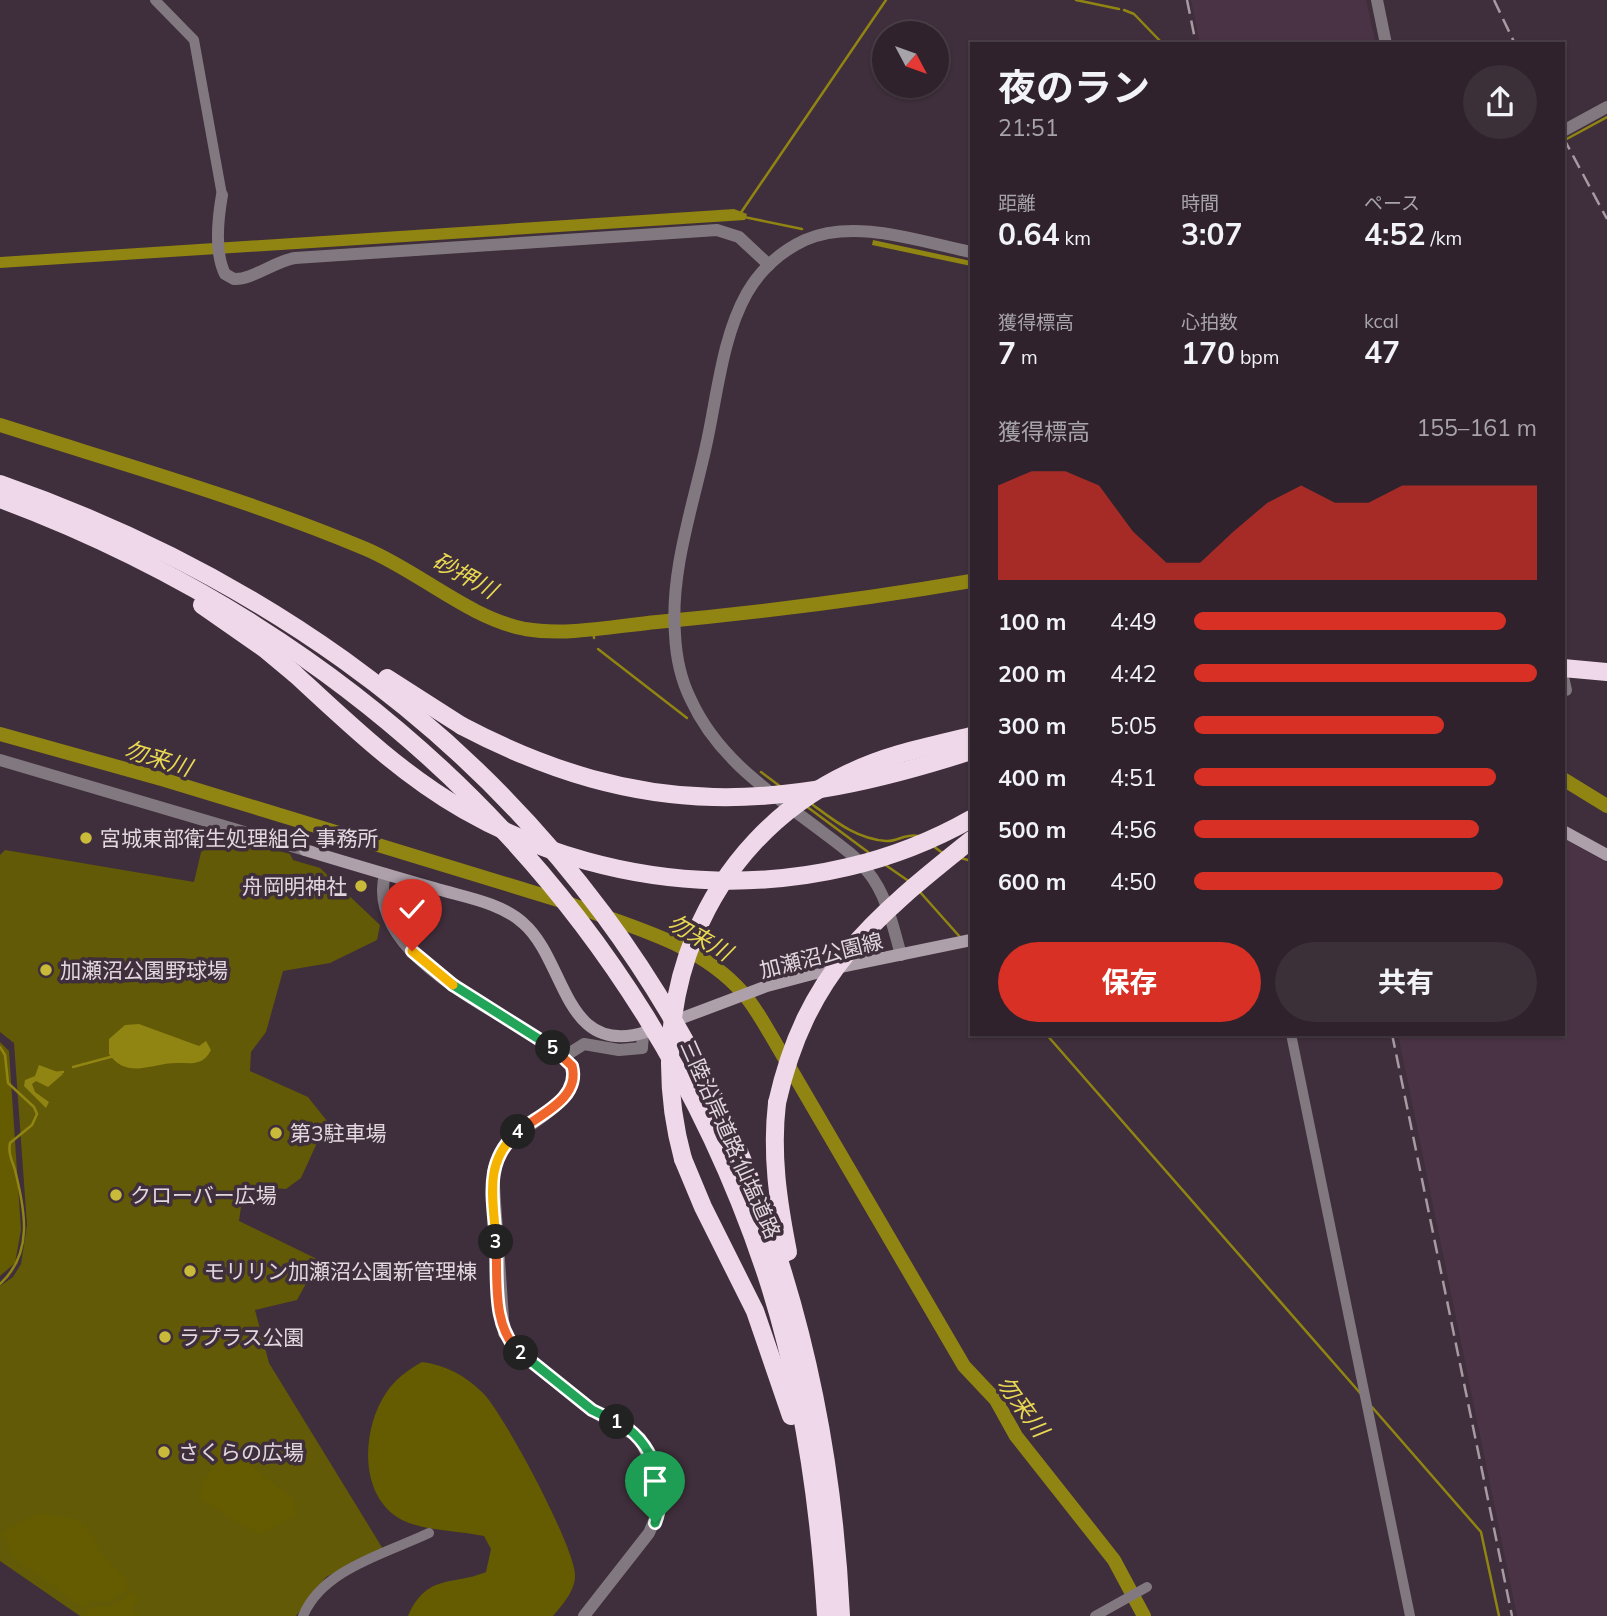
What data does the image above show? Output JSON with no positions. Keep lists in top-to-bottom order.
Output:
{
  "streets": {
    "highway": ["三陸沿岸道路;仙塩道路"],
    "main road": ["加瀬沼公園線"]
  },
  "water": ["砂押川", "勿来川"],
  "places": [
    "宮城東部衛生処理組合 事務所",
    "舟岡明神社",
    "加瀬沼公園野球場",
    "第3駐車場",
    "クローバー広場",
    "モリリン加瀬沼公園新管理棟",
    "ラプラス公園",
    "さくらの広場"
  ],
  "north": "bottom right",
  "page": {
    "heading": ["夜のラン", "21:51"],
    "stats": [
      ["距離", "0.64 km"],
      ["時間", "3:07"],
      ["ペース", "4:52 /km"],
      ["獲得標高", "7 m"],
      ["心拍数", "170 bpm"],
      ["kcal", "47"]
    ],
    "chart": ["獲得標高", "155–161 m"],
    "list": [
      {
        "name": "100 m",
        "note": "4:49"
      },
      {
        "name": "200 m",
        "note": "4:42"
      },
      {
        "name": "300 m",
        "note": "5:05"
      },
      {
        "name": "400 m",
        "note": "4:51"
      },
      {
        "name": "500 m",
        "note": "4:56"
      },
      {
        "name": "600 m",
        "note": "4:50"
      }
    ],
    "buttons": ["保存", "共有"],
    "pins": [
      "5",
      "4",
      "3",
      "2",
      "1"
    ]
  }
}
